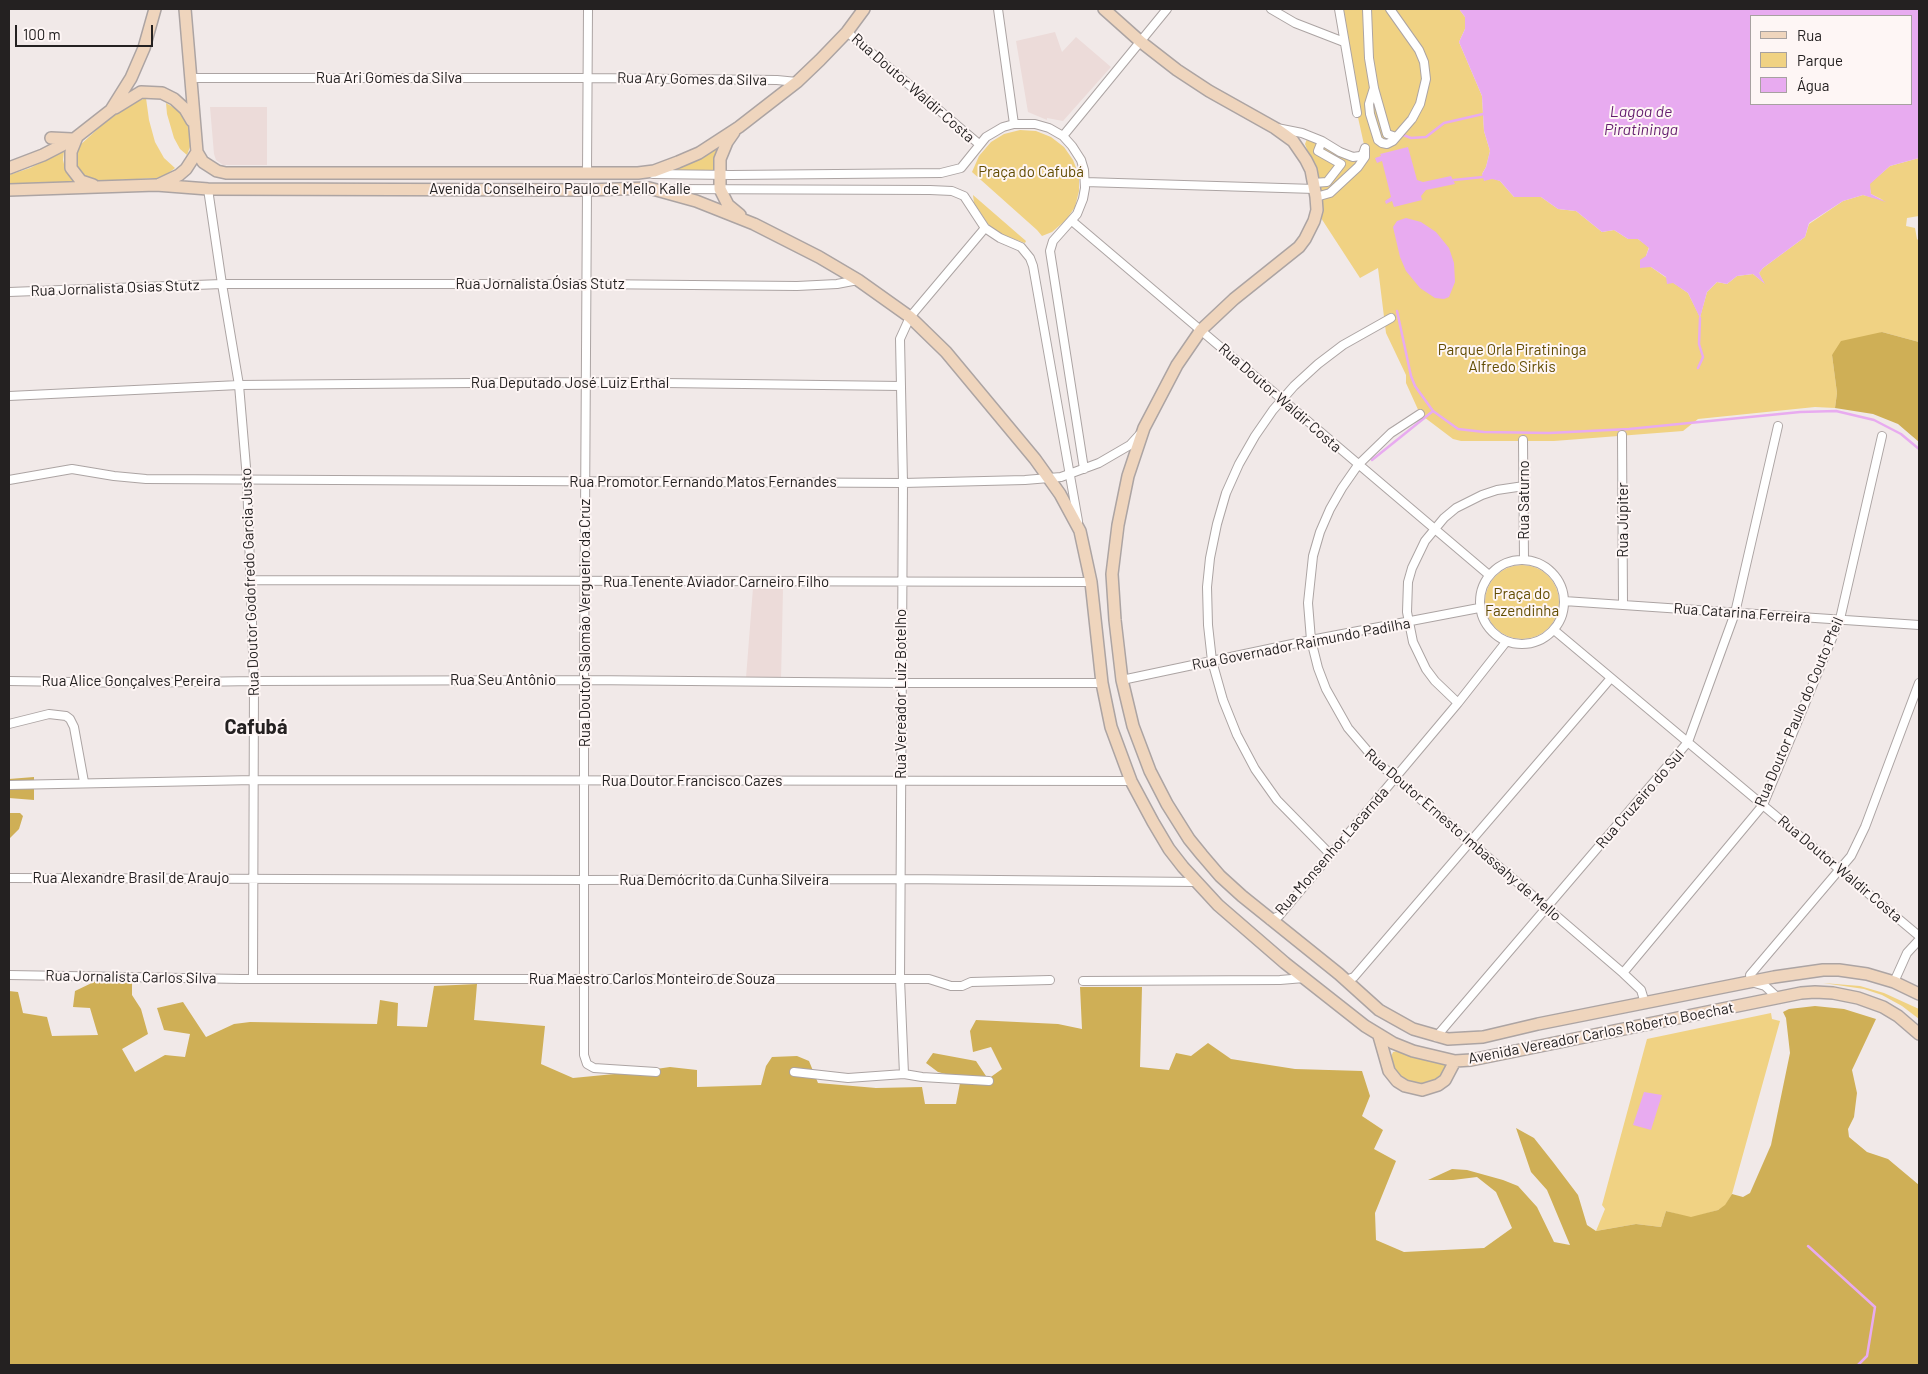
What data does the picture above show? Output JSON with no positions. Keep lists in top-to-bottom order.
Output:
{
  "streets": {
    "main road": ["Avenida Conselheiro Paulo de Mello Kalle", "Avenida Vereador Carlos Roberto Boechat"],
    "street": [
      "Rua Ari Gomes da Silva",
      "Rua Ary Gomes da Silva",
      "Rua Doutor Waldir Costa",
      "Rua Jornalista Ósias Stutz",
      "Rua Jornalista Osias Stutz",
      "Rua Deputado José Luiz Erthal",
      "Rua Promotor Fernando Matos Fernandes",
      "Rua Saturno",
      "Rua Júpiter",
      "Rua Doutor Godofredo Garcia Justo",
      "Rua Tenente Aviador Carneiro Filho",
      "Rua Catarina Ferreira",
      "Rua Doutor Salomão Vergueiro da Cruz",
      "Rua Governador Raimundo Padilha",
      "Rua Seu Antônio",
      "Rua Alice Gonçalves Pereira",
      "Rua Vereador Luiz Botelho",
      "Rua Doutor Paulo do Couto Pfeil",
      "Rua Doutor Francisco Cazes",
      "Rua Cruzeiro do Sul",
      "Rua Doutor Ernesto Imbassahy de Mello",
      "Rua Monsenhor Lacarnda",
      "Rua Alexandre Brasil de Araujo",
      "Rua Demócrito da Cunha Silveira",
      "Rua Jornalista Carlos Silva",
      "Rua Maestro Carlos Monteiro de Souza"
    ]
  },
  "crossings": [
    ["Rua Ari Gomes da Silva", "Rua Ary Gomes da Silva"],
    ["Rua Doutor Waldir Costa", "Avenida Conselheiro Paulo de Mello Kalle"],
    ["Rua Doutor Waldir Costa", "Rua Saturno"],
    ["Rua Doutor Waldir Costa", "Rua Catarina Ferreira"],
    ["Rua Doutor Waldir Costa", "Rua Governador Raimundo Padilha"],
    ["Rua Doutor Waldir Costa", "Rua Doutor Paulo do Couto Pfeil"],
    ["Rua Doutor Waldir Costa", "Rua Cruzeiro do Sul"],
    ["Rua Doutor Waldir Costa", "Rua Doutor Ernesto Imbassahy de Mello"],
    ["Rua Doutor Waldir Costa", "Rua Monsenhor Lacarnda"],
    ["Rua Doutor Waldir Costa", "Avenida Vereador Carlos Roberto Boechat"],
    ["Avenida Conselheiro Paulo de Mello Kalle", "Rua Doutor Godofredo Garcia Justo"],
    ["Avenida Conselheiro Paulo de Mello Kalle", "Rua Doutor Salomão Vergueiro da Cruz"],
    ["Avenida Conselheiro Paulo de Mello Kalle", "Rua Vereador Luiz Botelho"],
    ["Avenida Conselheiro Paulo de Mello Kalle", "Avenida Vereador Carlos Roberto Boechat"],
    ["Rua Jornalista Ósias Stutz", "Rua Jornalista Osias Stutz"],
    ["Rua Jornalista Ósias Stutz", "Rua Doutor Godofredo Garcia Justo"],
    ["Rua Jornalista Ósias Stutz", "Rua Doutor Salomão Vergueiro da Cruz"],
    ["Rua Jornalista Osias Stutz", "Rua Doutor Godofredo Garcia Justo"],
    ["Rua Deputado José Luiz Erthal", "Rua Doutor Godofredo Garcia Justo"],
    ["Rua Deputado José Luiz Erthal", "Rua Doutor Salomão Vergueiro da Cruz"],
    ["Rua Deputado José Luiz Erthal", "Rua Vereador Luiz Botelho"],
    ["Rua Promotor Fernando Matos Fernandes", "Rua Doutor Godofredo Garcia Justo"],
    ["Rua Promotor Fernando Matos Fernandes", "Rua Doutor Salomão Vergueiro da Cruz"],
    ["Rua Promotor Fernando Matos Fernandes", "Rua Vereador Luiz Botelho"],
    ["Rua Promotor Fernando Matos Fernandes", "Avenida Vereador Carlos Roberto Boechat"],
    ["Rua Saturno", "Rua Catarina Ferreira"],
    ["Rua Saturno", "Rua Governador Raimundo Padilha"],
    ["Rua Saturno", "Rua Monsenhor Lacarnda"],
    ["Rua Júpiter", "Rua Catarina Ferreira"],
    ["Rua Doutor Godofredo Garcia Justo", "Rua Tenente Aviador Carneiro Filho"],
    ["Rua Doutor Godofredo Garcia Justo", "Rua Seu Antônio"],
    ["Rua Doutor Godofredo Garcia Justo", "Rua Alice Gonçalves Pereira"],
    ["Rua Doutor Godofredo Garcia Justo", "Rua Doutor Francisco Cazes"],
    ["Rua Doutor Godofredo Garcia Justo", "Rua Alexandre Brasil de Araujo"],
    ["Rua Doutor Godofredo Garcia Justo", "Rua Demócrito da Cunha Silveira"],
    ["Rua Doutor Godofredo Garcia Justo", "Rua Jornalista Carlos Silva"],
    ["Rua Doutor Godofredo Garcia Justo", "Rua Maestro Carlos Monteiro de Souza"],
    ["Rua Tenente Aviador Carneiro Filho", "Rua Doutor Salomão Vergueiro da Cruz"],
    ["Rua Tenente Aviador Carneiro Filho", "Rua Vereador Luiz Botelho"],
    ["Rua Tenente Aviador Carneiro Filho", "Avenida Vereador Carlos Roberto Boechat"],
    ["Rua Catarina Ferreira", "Rua Governador Raimundo Padilha"],
    ["Rua Catarina Ferreira", "Rua Doutor Paulo do Couto Pfeil"],
    ["Rua Catarina Ferreira", "Rua Cruzeiro do Sul"],
    ["Rua Catarina Ferreira", "Rua Monsenhor Lacarnda"],
    ["Rua Doutor Salomão Vergueiro da Cruz", "Rua Seu Antônio"],
    ["Rua Doutor Salomão Vergueiro da Cruz", "Rua Doutor Francisco Cazes"],
    ["Rua Doutor Salomão Vergueiro da Cruz", "Rua Demócrito da Cunha Silveira"],
    ["Rua Doutor Salomão Vergueiro da Cruz", "Rua Maestro Carlos Monteiro de Souza"],
    ["Rua Governador Raimundo Padilha", "Rua Doutor Ernesto Imbassahy de Mello"],
    ["Rua Governador Raimundo Padilha", "Rua Monsenhor Lacarnda"],
    ["Rua Governador Raimundo Padilha", "Avenida Vereador Carlos Roberto Boechat"],
    ["Rua Seu Antônio", "Rua Alice Gonçalves Pereira"],
    ["Rua Seu Antônio", "Rua Vereador Luiz Botelho"],
    ["Rua Seu Antônio", "Avenida Vereador Carlos Roberto Boechat"],
    ["Rua Vereador Luiz Botelho", "Rua Doutor Francisco Cazes"],
    ["Rua Vereador Luiz Botelho", "Rua Demócrito da Cunha Silveira"],
    ["Rua Vereador Luiz Botelho", "Rua Maestro Carlos Monteiro de Souza"],
    ["Rua Vereador Luiz Botelho", "Avenida Vereador Carlos Roberto Boechat"],
    ["Rua Doutor Paulo do Couto Pfeil", "Rua Doutor Ernesto Imbassahy de Mello"],
    ["Rua Doutor Francisco Cazes", "Avenida Vereador Carlos Roberto Boechat"],
    ["Rua Cruzeiro do Sul", "Rua Doutor Ernesto Imbassahy de Mello"],
    ["Rua Cruzeiro do Sul", "Avenida Vereador Carlos Roberto Boechat"],
    ["Rua Doutor Ernesto Imbassahy de Mello", "Rua Monsenhor Lacarnda"],
    ["Rua Doutor Ernesto Imbassahy de Mello", "Avenida Vereador Carlos Roberto Boechat"],
    ["Rua Monsenhor Lacarnda", "Avenida Vereador Carlos Roberto Boechat"],
    ["Rua Alexandre Brasil de Araujo", "Rua Demócrito da Cunha Silveira"],
    ["Rua Demócrito da Cunha Silveira", "Avenida Vereador Carlos Roberto Boechat"],
    ["Rua Jornalista Carlos Silva", "Rua Maestro Carlos Monteiro de Souza"]
  ],
  "districts": ["Cafubá"],
  "water": ["Lagoa de Piratininga"],
  "parks": ["Praça do Cafubá", "Parque Orla Piratininga Alfredo Sirkis", "Praça do Fazendinha"],
  "legend": ["Rua", "Parque", "Água"],
  "scale_bar": "100 m"
}
